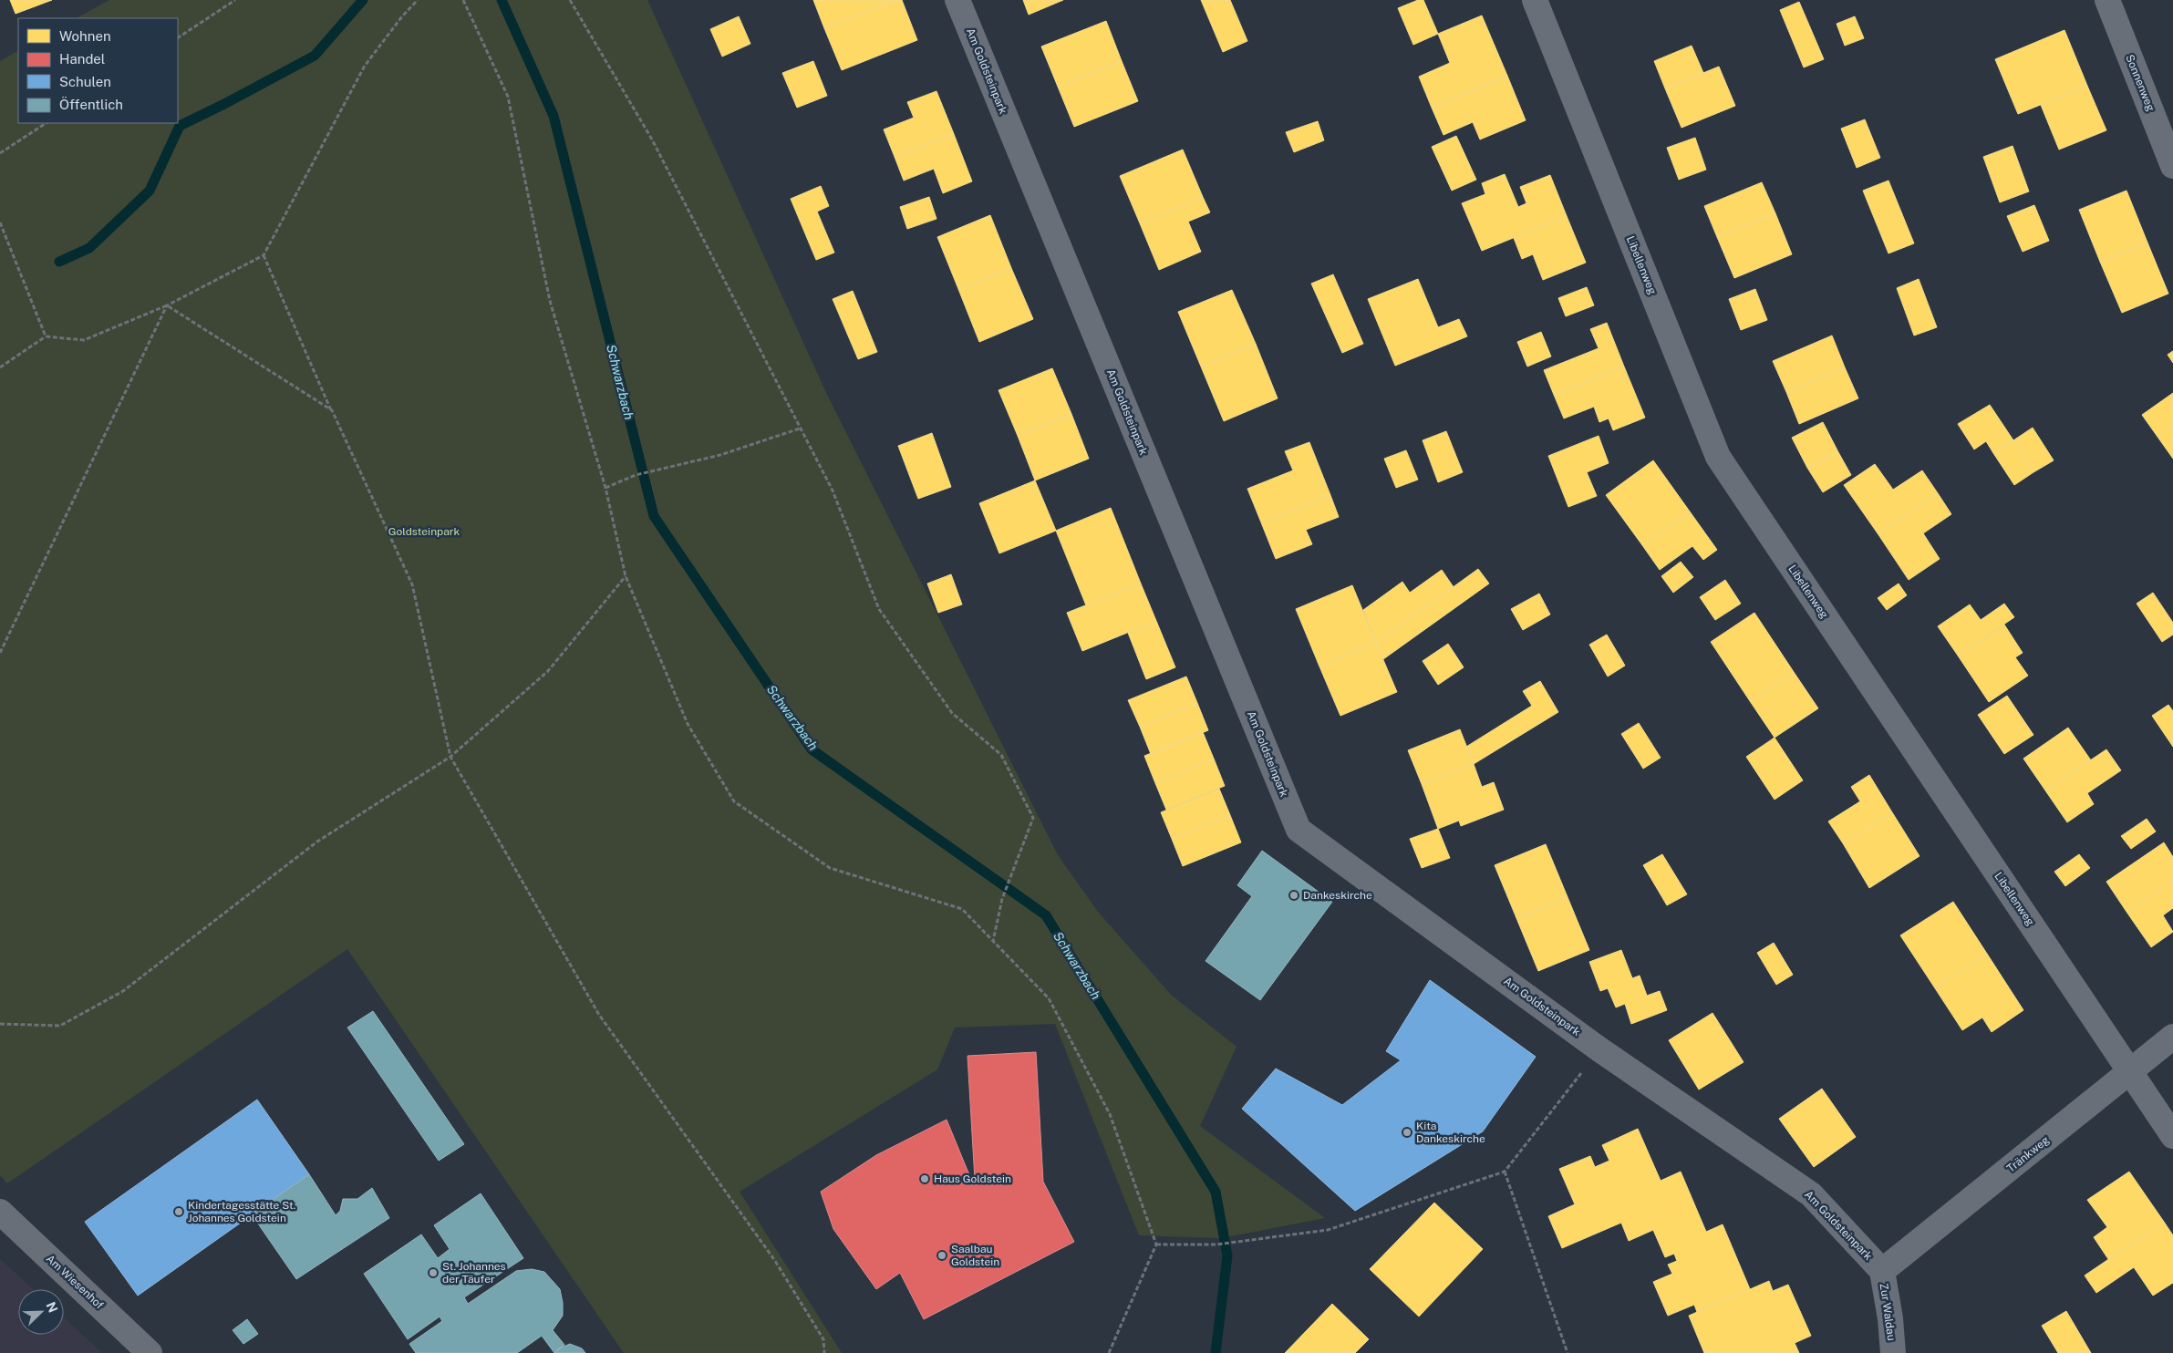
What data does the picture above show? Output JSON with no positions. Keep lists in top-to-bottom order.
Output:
{
  "streets": {
    "street": [
      "Am Goldsteinpark",
      "Sonnenweg",
      "Libellenweg",
      "Tränkweg",
      "Am Wiesenhof",
      "Zur Waldau"
    ]
  },
  "crossings": [
    ["Am Goldsteinpark", "Tränkweg"],
    ["Am Goldsteinpark", "Zur Waldau"],
    ["Libellenweg", "Tränkweg"],
    ["Tränkweg", "Zur Waldau"]
  ],
  "water": ["Schwarzbach"],
  "parks": ["Goldsteinpark"],
  "places": [
    "Dankeskirche",
    "Kita Dankeskirche",
    "Haus Goldstein",
    "Kindertagesstätte St. Johannes Goldstein",
    "Saalbau Goldstein",
    "St. Johannes der Täufer"
  ],
  "legend": [
    "Wohnen",
    "Handel",
    "Schulen",
    "Öffentlich"
  ],
  "north": "top right"
}
